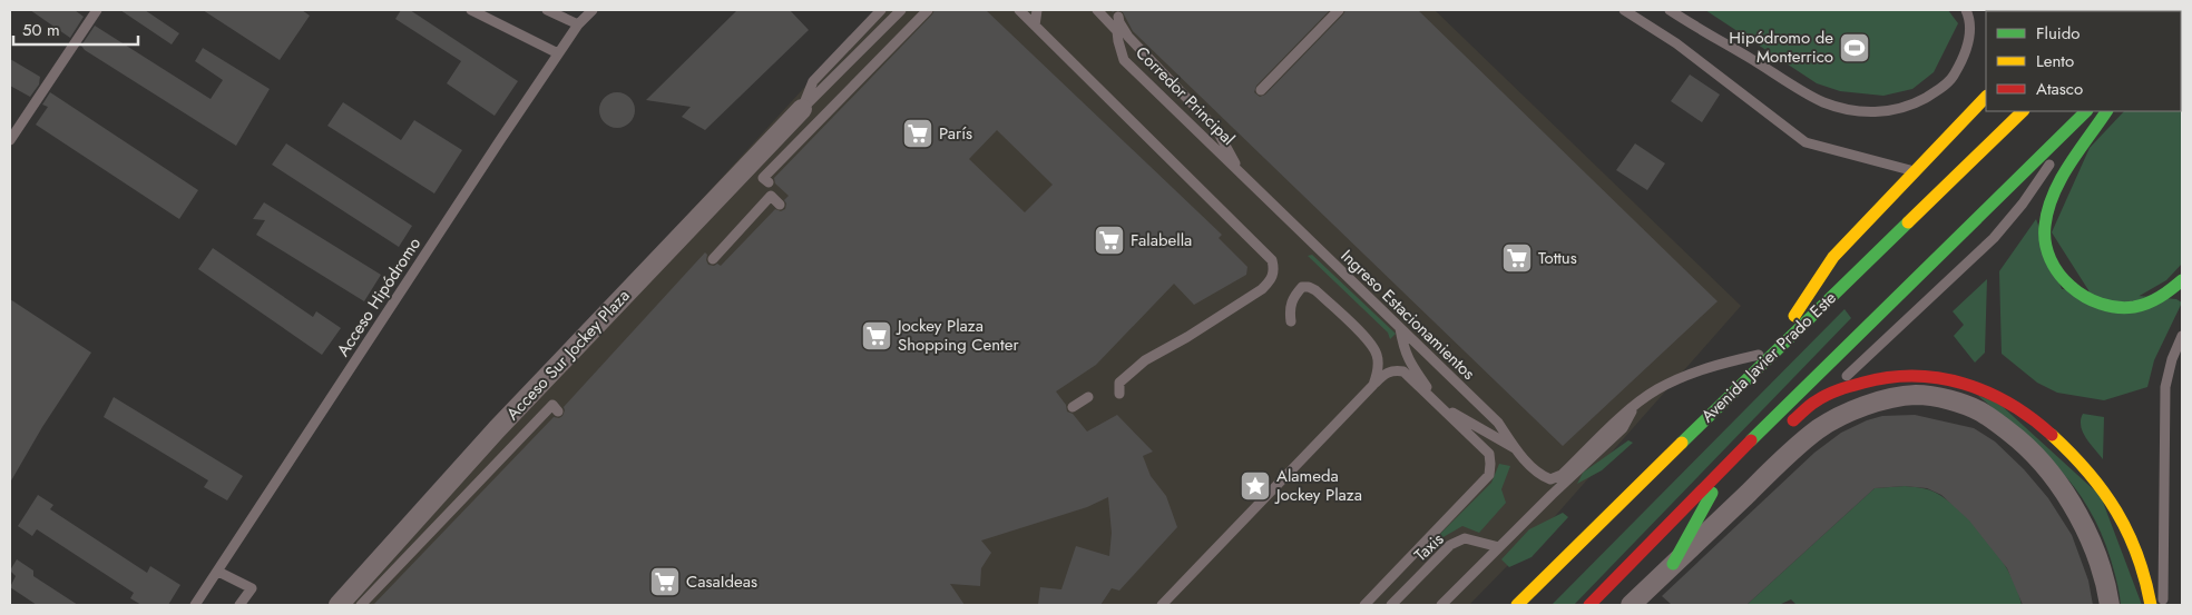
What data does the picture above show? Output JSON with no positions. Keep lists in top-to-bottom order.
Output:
{
  "streets": {
    "highway": ["Avenida Javier Prado Este"],
    "street": ["Acceso Sur Jockey Plaza"],
    "lane": [
      "Corredor Principal",
      "Acceso Hipódromo",
      "Ingreso Estacionamientos",
      "Taxis"
    ]
  },
  "crossings": [
    ["Corredor Principal", "Ingreso Estacionamientos"]
  ],
  "places": {
    "sports": ["Hipódromo de Monterrico"],
    "supermarket": [
      "París",
      "Falabella",
      "Tottus",
      "Jockey Plaza Shopping Center",
      "CasaIdeas"
    ],
    "place": ["Alameda Jockey Plaza"]
  },
  "legend": ["Fluido", "Lento", "Atasco"],
  "scale_bar": "50 m"
}
